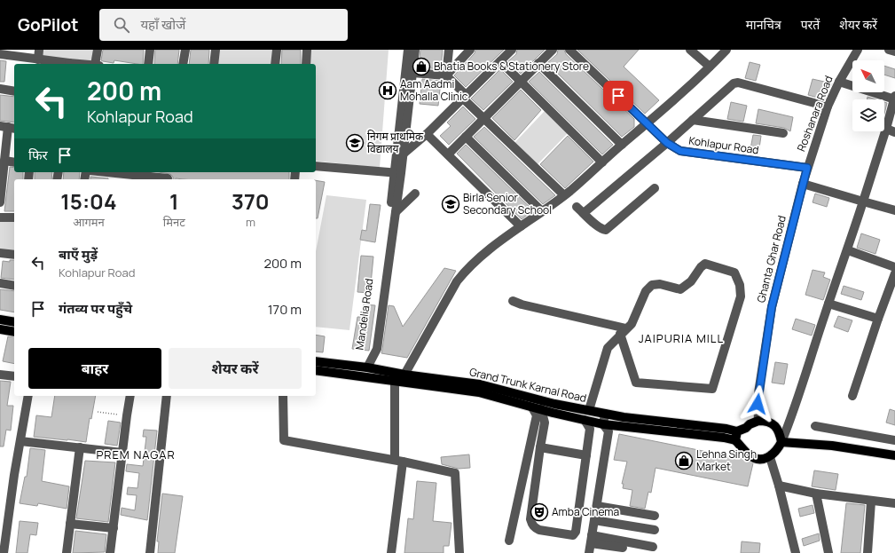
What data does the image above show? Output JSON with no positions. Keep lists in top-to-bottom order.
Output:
{
  "streets": {
    "main road": ["Grand Trunk Karnal Road"],
    "street": [
      "Roshanara Road",
      "Kohlapur Road",
      "Ghanta Ghar Road",
      "Mandelia Road"
    ]
  },
  "crossings": [
    ["Roshanara Road", "Kohlapur Road"],
    ["Roshanara Road", "Ghanta Ghar Road"],
    ["Kohlapur Road", "Ghanta Ghar Road"],
    ["Ghanta Ghar Road", "Grand Trunk Karnal Road"],
    ["Mandelia Road", "Grand Trunk Karnal Road"]
  ],
  "districts": ["JAIPURIA MILL", "PREM NAGAR"],
  "places": {
    "shop": ["Bhatia Books & Stationery Store", "Lehna Singh Market"],
    "hospital": ["Aam Aadmi Mohalla Clinic"],
    "school or university": ["निगम प्राथमिक विद्यालय", "Birla Senior Secondary School"],
    "theatre": ["Amba Cinema"]
  },
  "north": "top left",
  "page": {
    "header": "GoPilot",
    "search": "यहाँ खोजें",
    "nav": ["मानचित्र", "परतें", "शेयर करें"],
    "turn": ["200 m", "Kohlapur Road"],
    "then": "फिर",
    "eta": [
      "15:04",
      "आगमन",
      "1",
      "मिनट",
      "370",
      "m"
    ],
    "list": [
      {
        "name": "बाएँ मुड़ें",
        "note": "Kohlapur Road",
        "value": "200 m"
      },
      {
        "name": "गंतव्य पर पहुँचे",
        "value": "170 m"
      }
    ],
    "buttons": ["बाहर", "शेयर करें"]
  }
}
